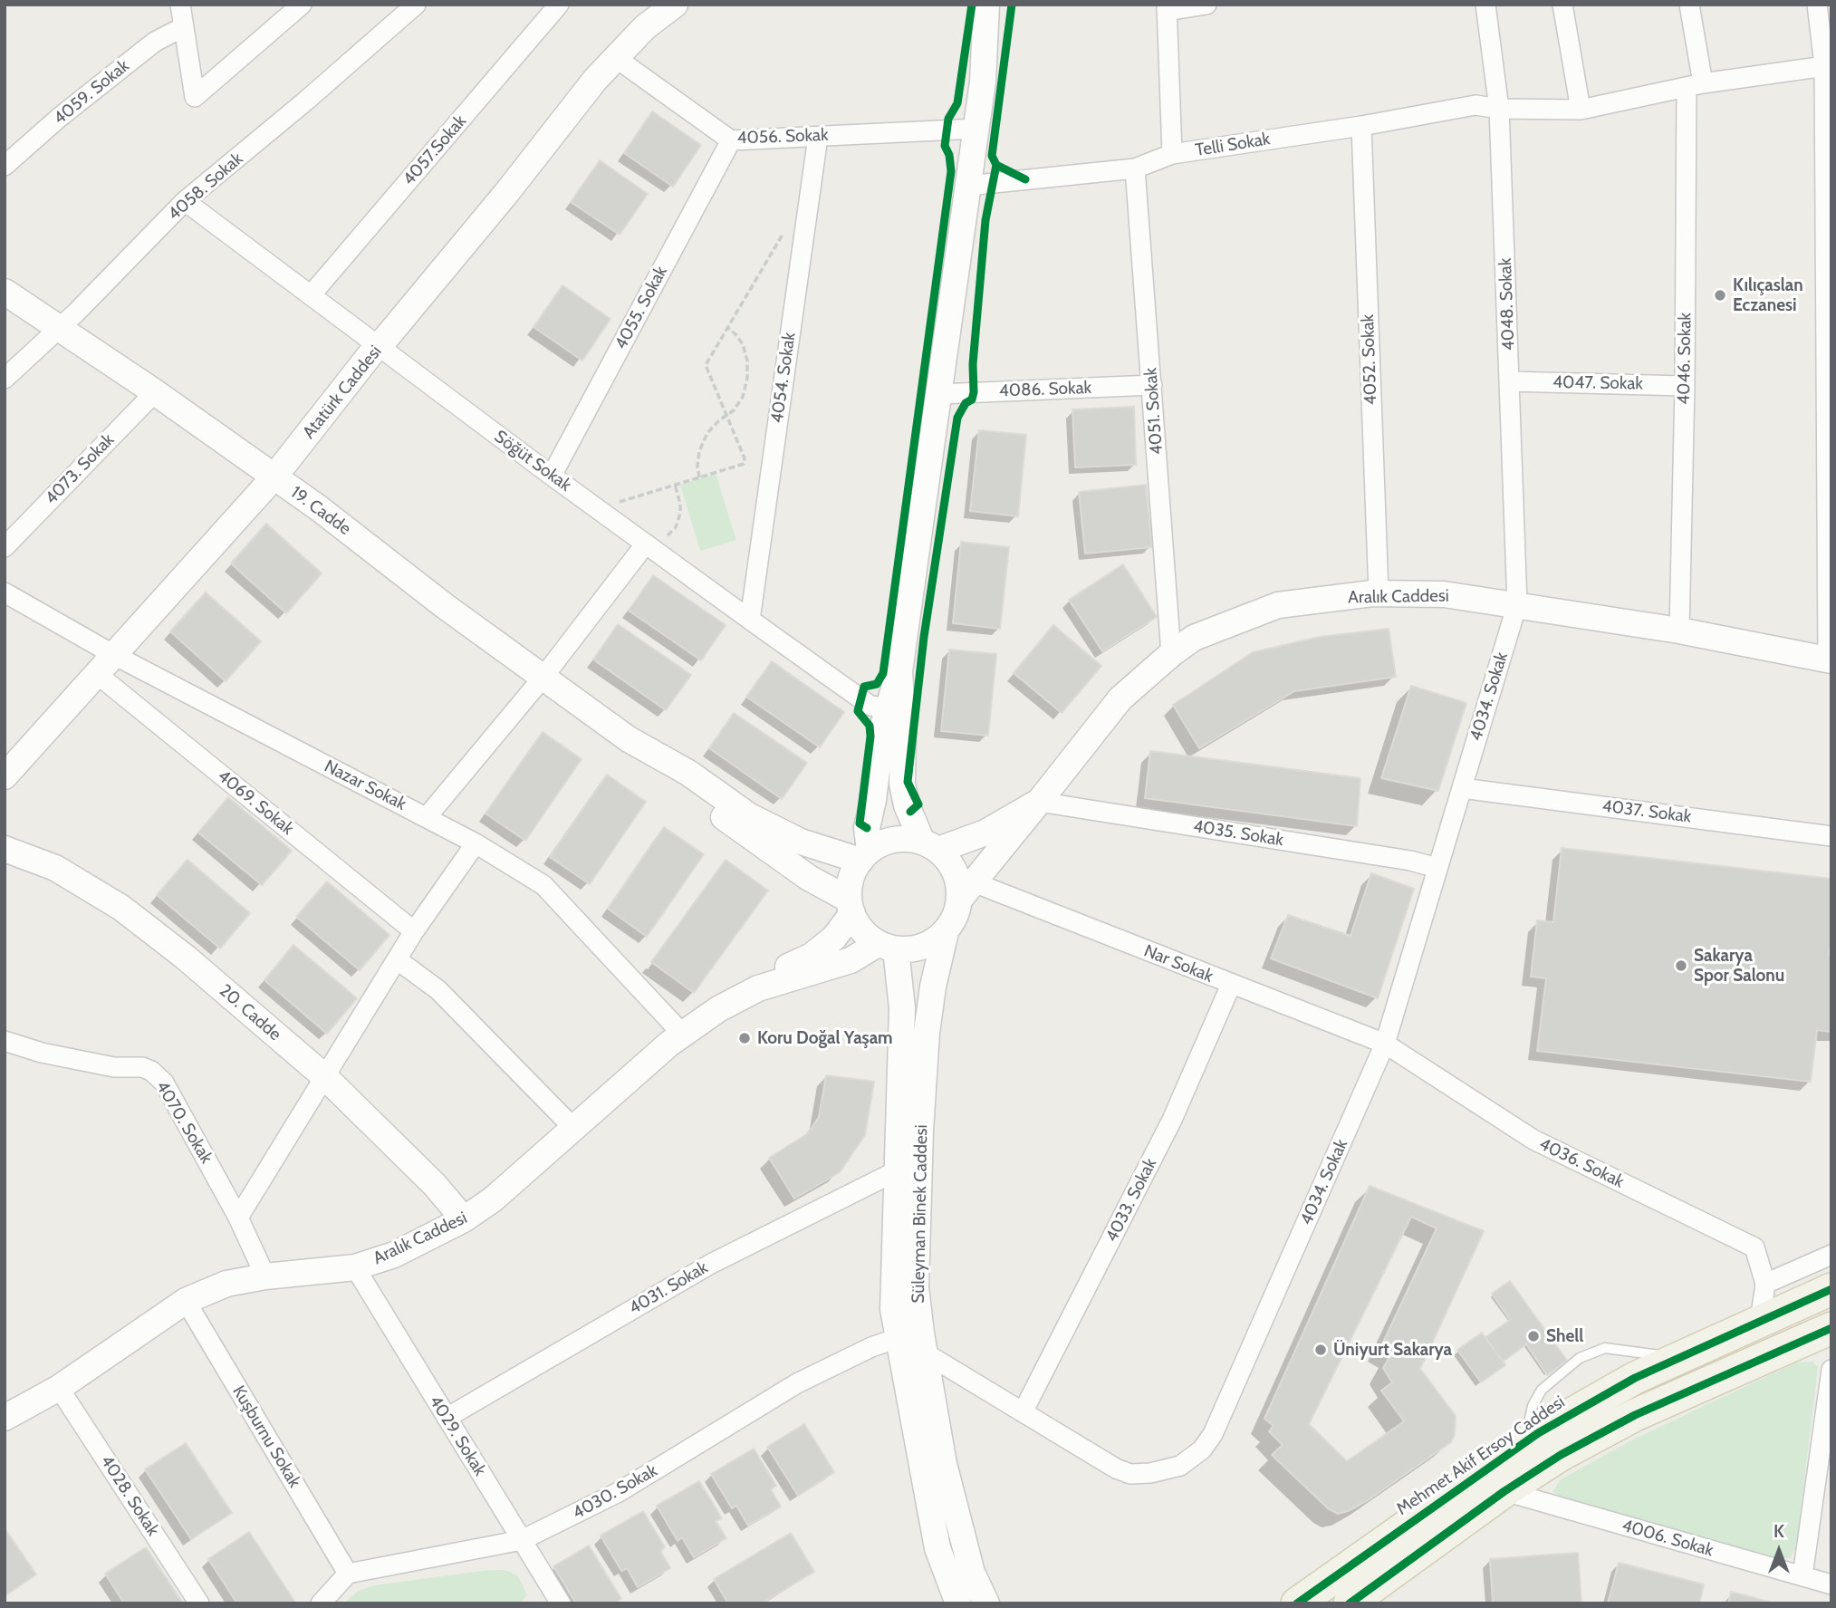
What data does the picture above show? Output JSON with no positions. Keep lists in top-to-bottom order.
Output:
{
  "streets": {
    "main road": ["Mehmet Akif Ersoy Caddesi"],
    "street": [
      "4059. Sokak",
      "4056. Sokak",
      "Telli Sokak",
      "4057.Sokak",
      "4058. Sokak",
      "4048. Sokak",
      "4055. Sokak",
      "4046. Sokak",
      "4052. Sokak",
      "4054. Sokak",
      "4047. Sokak",
      "4086. Sokak",
      "Atatürk Caddesi",
      "4051. Sokak",
      "Söğüt Sokak",
      "4073. Sokak",
      "19. Cadde",
      "Aralık Caddesi",
      "4034. Sokak",
      "Nazar Sokak",
      "4069. Sokak",
      "4037. Sokak",
      "4035. Sokak",
      "Nar Sokak",
      "20. Cadde",
      "4070. Sokak",
      "4036. Sokak",
      "4033. Sokak",
      "Süleyman Binek Caddesi",
      "4031. Sokak",
      "4029. Sokak",
      "Kuşburnu Sokak",
      "4030. Sokak",
      "4028. Sokak",
      "4006. Sokak"
    ]
  },
  "crossings": [
    ["4056. Sokak", "4055. Sokak"],
    ["4056. Sokak", "4054. Sokak"],
    ["4056. Sokak", "Atatürk Caddesi"],
    ["Telli Sokak", "4048. Sokak"],
    ["Telli Sokak", "4046. Sokak"],
    ["Telli Sokak", "4052. Sokak"],
    ["Telli Sokak", "4051. Sokak"],
    ["4057.Sokak", "Söğüt Sokak"],
    ["4058. Sokak", "Söğüt Sokak"],
    ["4058. Sokak", "19. Cadde"],
    ["4048. Sokak", "4047. Sokak"],
    ["4048. Sokak", "Aralık Caddesi"],
    ["4048. Sokak", "4034. Sokak"],
    ["4055. Sokak", "Söğüt Sokak"],
    ["4046. Sokak", "4047. Sokak"],
    ["4046. Sokak", "Aralık Caddesi"],
    ["4052. Sokak", "Aralık Caddesi"],
    ["4054. Sokak", "Söğüt Sokak"],
    ["4086. Sokak", "4051. Sokak"],
    ["Atatürk Caddesi", "Söğüt Sokak"],
    ["Atatürk Caddesi", "19. Cadde"],
    ["Atatürk Caddesi", "Nazar Sokak"],
    ["Atatürk Caddesi", "4069. Sokak"],
    ["4051. Sokak", "Aralık Caddesi"],
    ["4073. Sokak", "19. Cadde"],
    ["Aralık Caddesi", "4034. Sokak"],
    ["Aralık Caddesi", "Nazar Sokak"],
    ["Aralık Caddesi", "4035. Sokak"],
    ["Aralık Caddesi", "Nar Sokak"],
    ["Aralık Caddesi", "20. Cadde"],
    ["Aralık Caddesi", "4070. Sokak"],
    ["Aralık Caddesi", "Süleyman Binek Caddesi"],
    ["Aralık Caddesi", "4029. Sokak"],
    ["Aralık Caddesi", "Kuşburnu Sokak"],
    ["Aralık Caddesi", "4028. Sokak"],
    ["4034. Sokak", "4037. Sokak"],
    ["4034. Sokak", "4035. Sokak"],
    ["4034. Sokak", "Nar Sokak"],
    ["4034. Sokak", "4036. Sokak"],
    ["4034. Sokak", "4033. Sokak"],
    ["4034. Sokak", "Süleyman Binek Caddesi"],
    ["Nazar Sokak", "4069. Sokak"],
    ["Nar Sokak", "4036. Sokak"],
    ["Nar Sokak", "4033. Sokak"],
    ["Nar Sokak", "Süleyman Binek Caddesi"],
    ["Süleyman Binek Caddesi", "4031. Sokak"],
    ["Süleyman Binek Caddesi", "4030. Sokak"],
    ["4031. Sokak", "4029. Sokak"],
    ["4029. Sokak", "4030. Sokak"],
    ["Kuşburnu Sokak", "4030. Sokak"]
  ],
  "places": [
    "Kılıçaslan Eczanesi",
    "Sakarya Spor Salonu",
    "Koru Doğal Yaşam",
    "Shell",
    "Üniyurt Sakarya"
  ],
  "north": "top"
}
